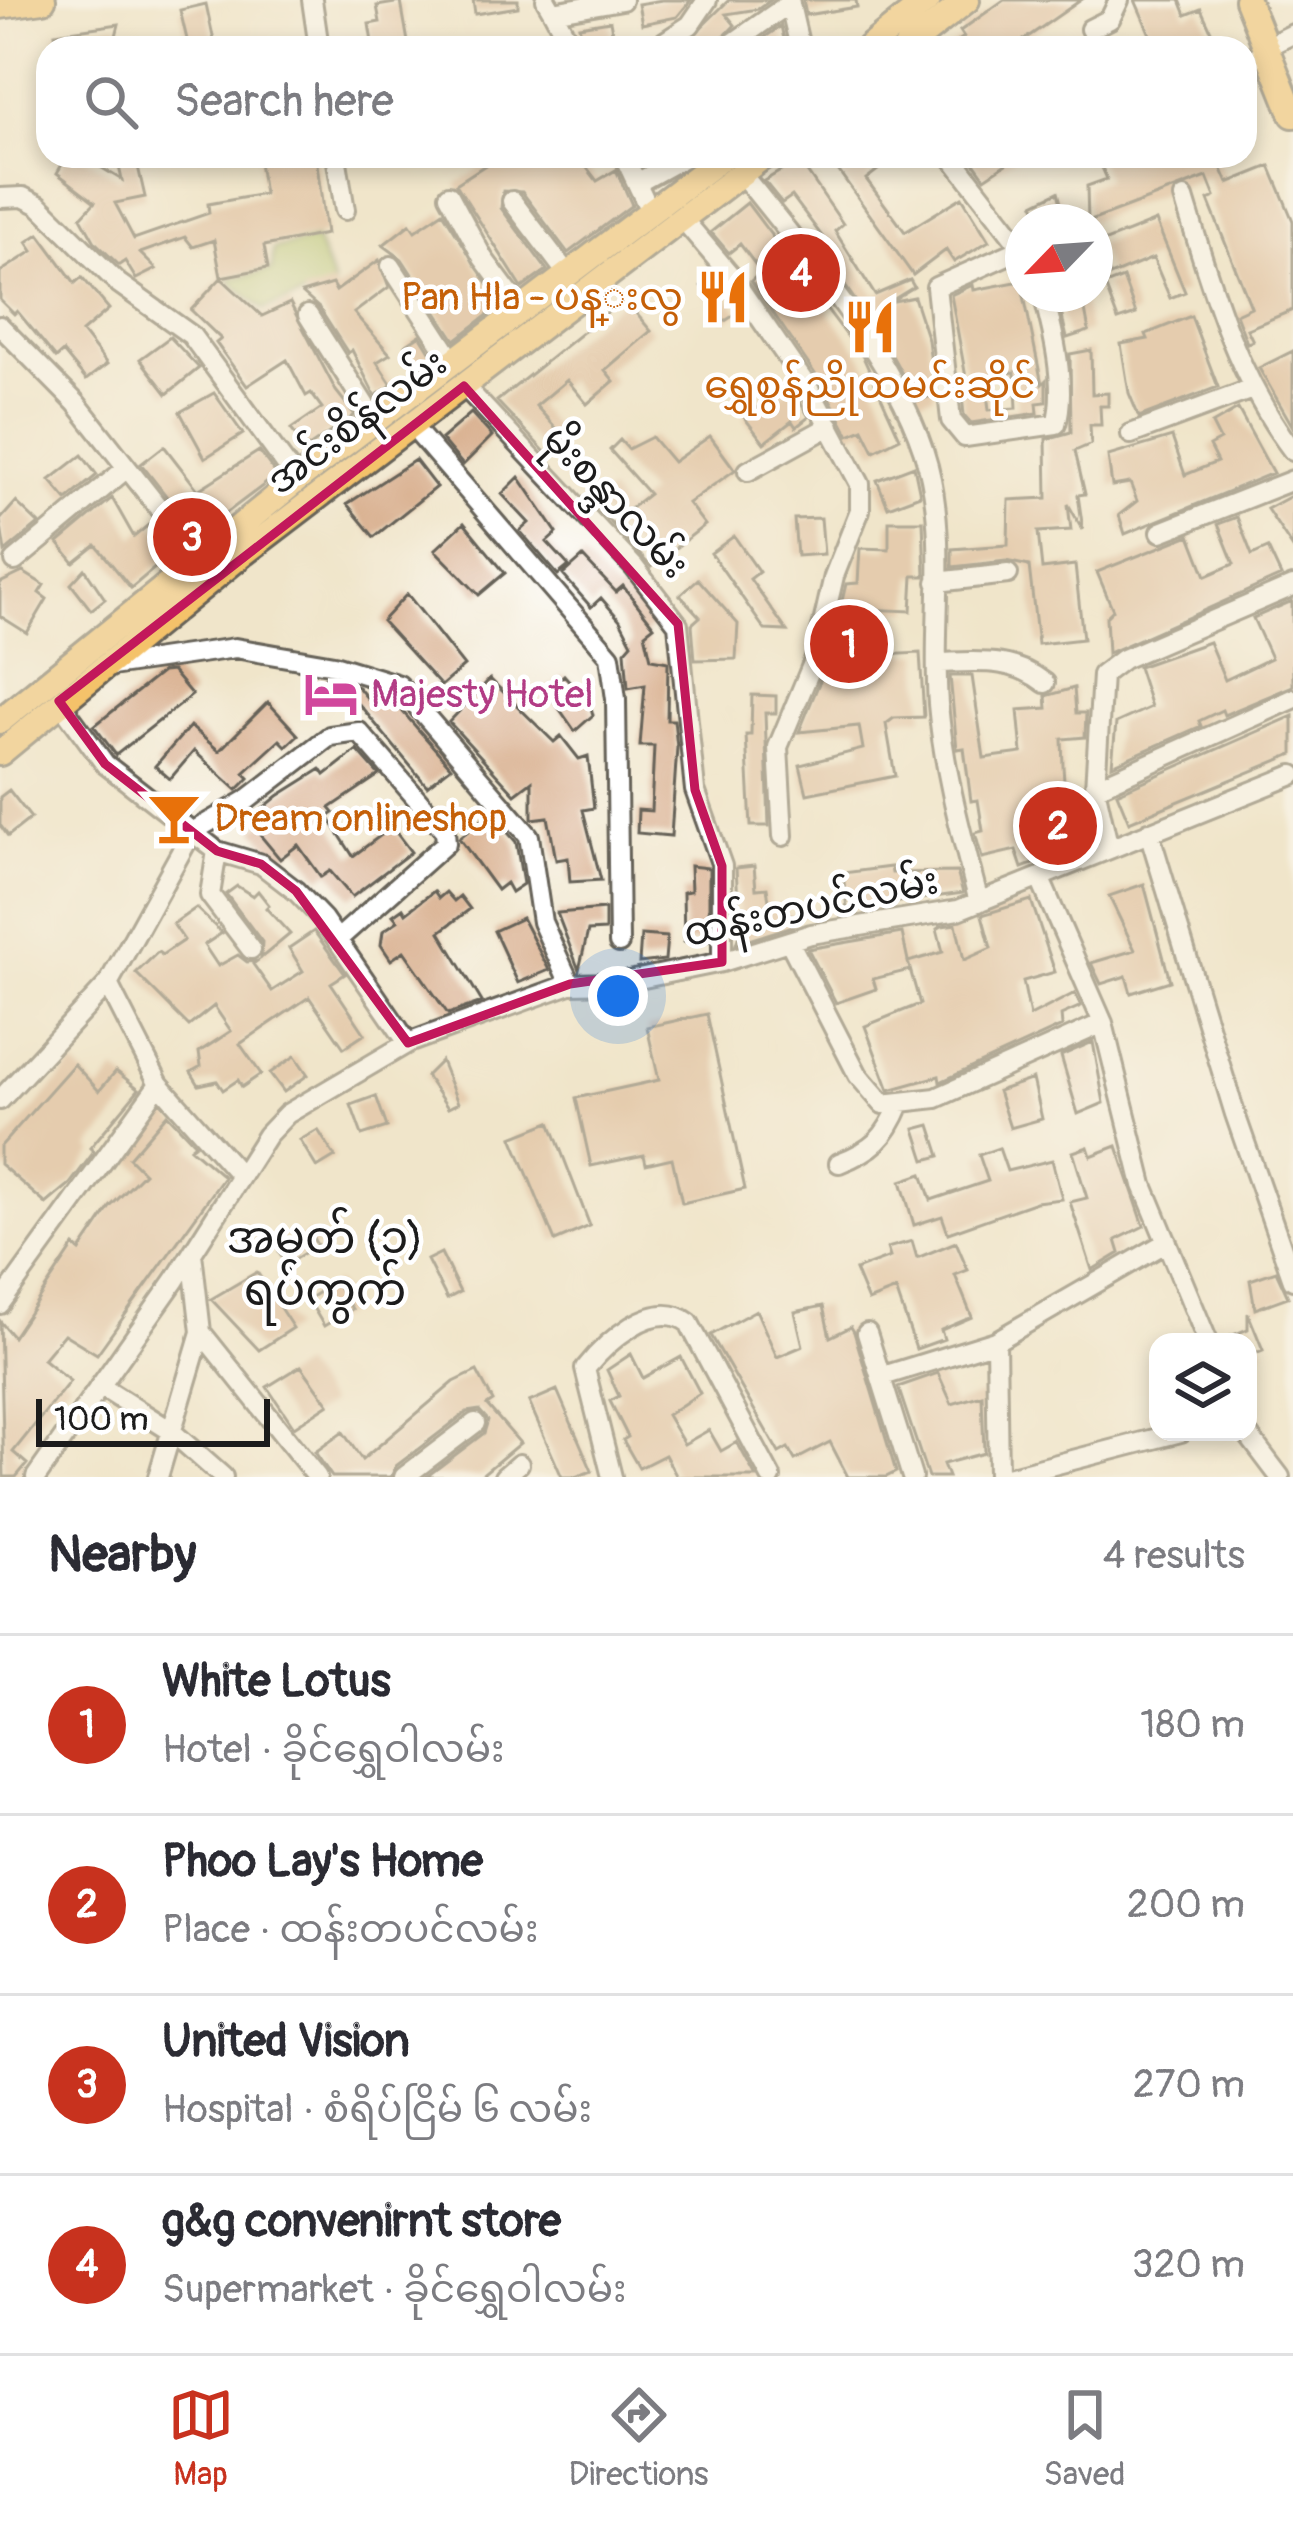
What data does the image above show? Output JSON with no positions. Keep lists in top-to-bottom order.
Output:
{
  "streets": {
    "main road": ["အင်းစိန်လမ်း"],
    "street": ["မိုးစန္ဒာလမ်း", "ထန်းတပင်လမ်း"]
  },
  "crossings": [
    ["အင်းစိန်လမ်း", "မိုးစန္ဒာလမ်း"],
    ["မိုးစန္ဒာလမ်း", "ထန်းတပင်လမ်း"]
  ],
  "districts": ["အမှတ် (၁) ရပ်ကွက်"],
  "places": {
    "restaurant": ["Pan Hla - ပန္းလွ", "ရွှေစွန်ညိုထမင်းဆိုင်"],
    "hotel": ["Majesty Hotel"],
    "bar": ["Dream onlineshop"]
  },
  "scale_bar": "100 m",
  "north": "bottom left",
  "page": {
    "search": "Search here",
    "pins": [
      "4",
      "3",
      "1",
      "2"
    ],
    "scale": "100 m",
    "heading": ["Nearby", "4 results"],
    "list": [
      {
        "mark": "1",
        "name": "White Lotus",
        "note": "Hotel · ခိုင်ရွှေဝါလမ်း",
        "value": "180 m"
      },
      {
        "mark": "2",
        "name": "Phoo Lay's Home",
        "note": "Place · ထန်းတပင်လမ်း",
        "value": "200 m"
      },
      {
        "mark": "3",
        "name": "United Vision",
        "note": "Hospital · စံရိပ်ငြိမ် ၆ လမ်း",
        "value": "270 m"
      },
      {
        "mark": "4",
        "name": "g&g convenirnt store",
        "note": "Supermarket · ခိုင်ရွှေဝါလမ်း",
        "value": "320 m"
      }
    ],
    "nav": ["Map", "Directions", "Saved"]
  }
}
